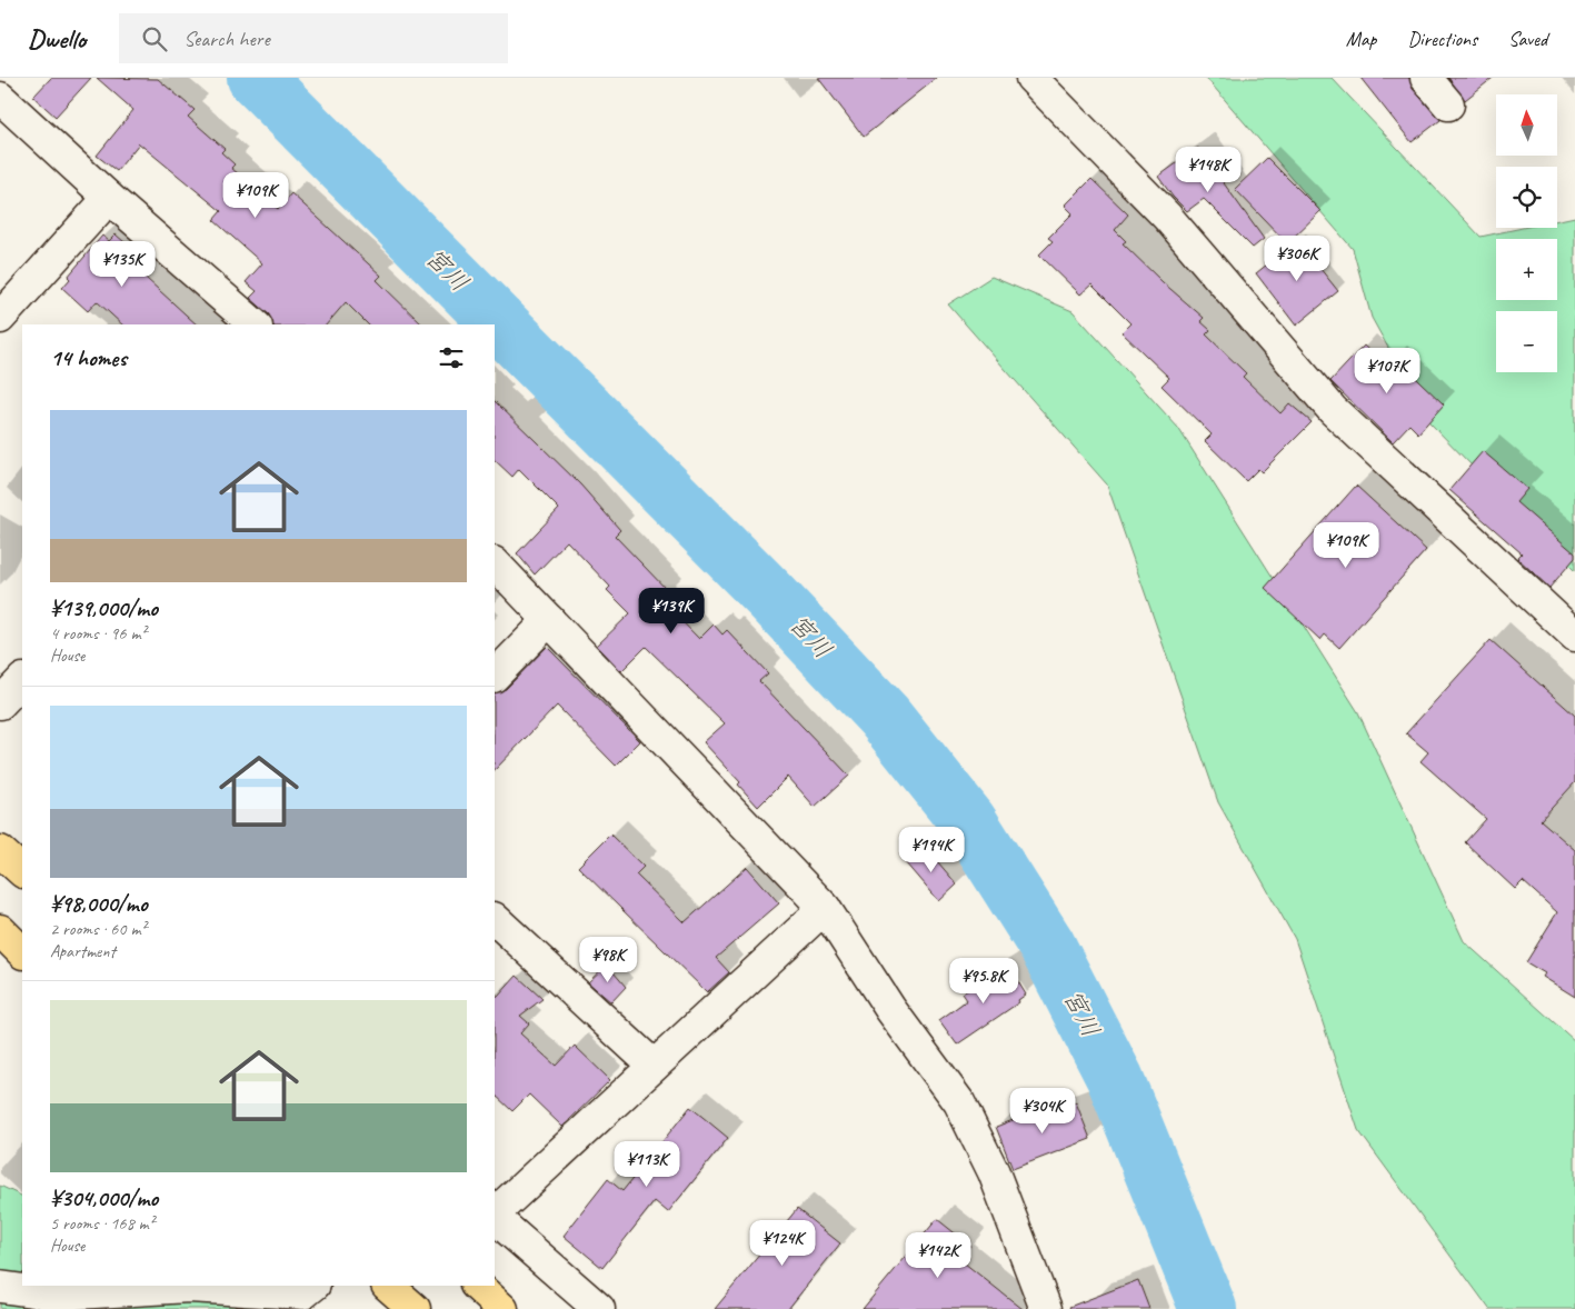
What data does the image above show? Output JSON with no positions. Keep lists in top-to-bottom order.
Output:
{
  "water": ["宮川"],
  "north": "top",
  "page": {
    "header": "Dwello",
    "search": "Search here",
    "nav": ["Map", "Directions", "Saved"],
    "map_buttons": ["+", "−"],
    "price": [
      "¥148K",
      "¥109K",
      "¥306K",
      "¥135K",
      "¥107K",
      "¥109K",
      "¥139K",
      "¥194K",
      "¥98K",
      "¥95.8K",
      "¥304K",
      "¥113K",
      "¥124K",
      "¥142K"
    ],
    "heading": "14 homes",
    "list": [
      {
        "name": "¥139,000/mo",
        "note": "4 rooms · 96 m² · House"
      },
      {
        "name": "¥98,000/mo",
        "note": "2 rooms · 60 m² · Apartment"
      },
      {
        "name": "¥304,000/mo",
        "note": "5 rooms · 168 m² · House"
      }
    ]
  }
}
